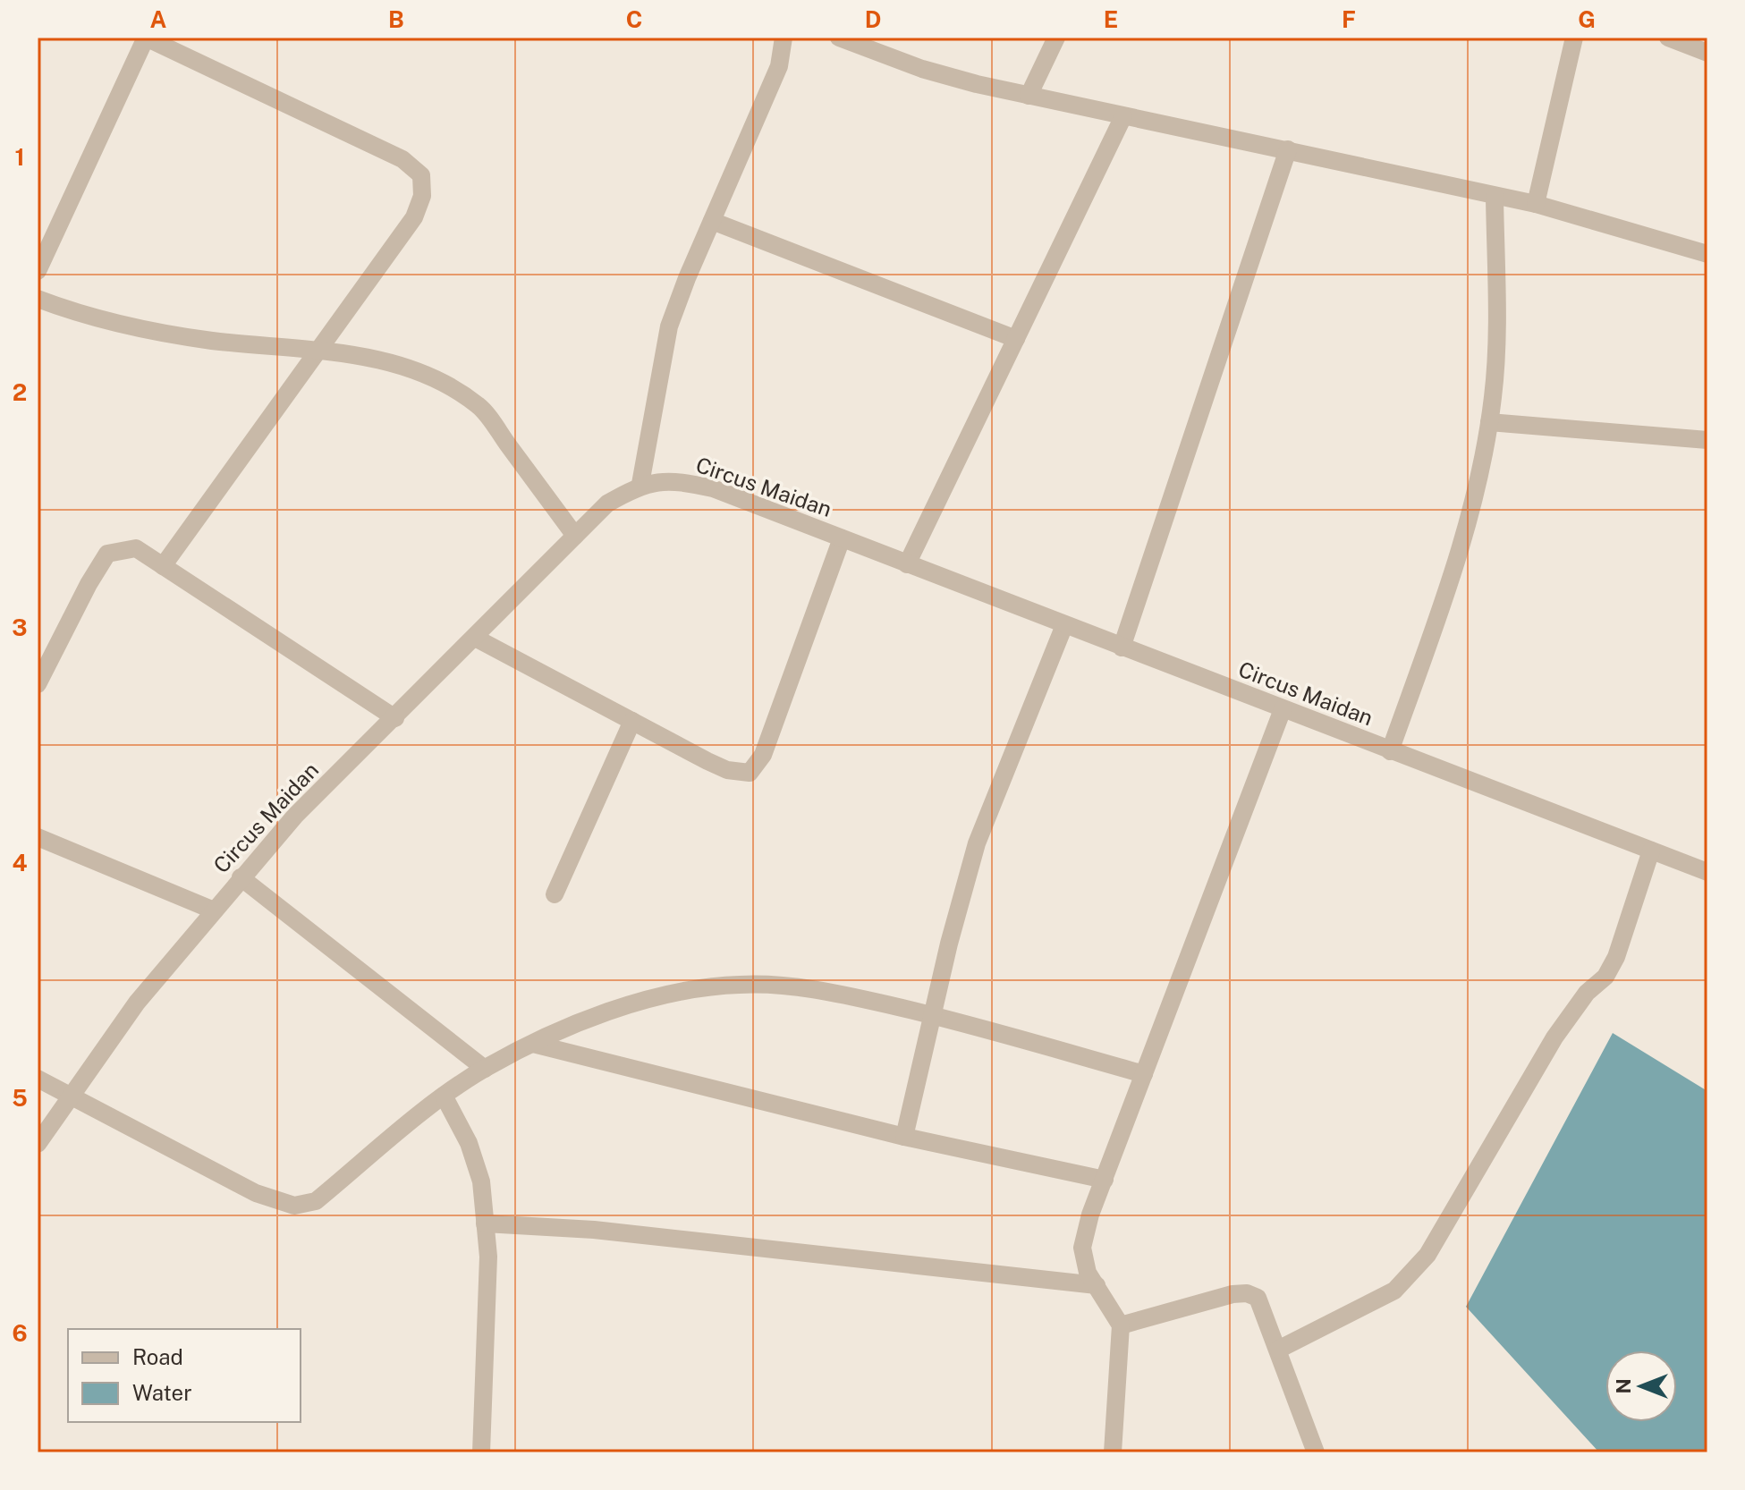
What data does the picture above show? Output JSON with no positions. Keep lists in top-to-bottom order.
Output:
{
  "streets": {
    "street": ["Circus Maidan"]
  },
  "legend": ["Road", "Water"],
  "north": "left",
  "grid": {
    "columns": [
      "A",
      "B",
      "C",
      "D",
      "E",
      "F",
      "G"
    ],
    "rows": [
      "1",
      "2",
      "3",
      "4",
      "5",
      "6"
    ]
  }
}
